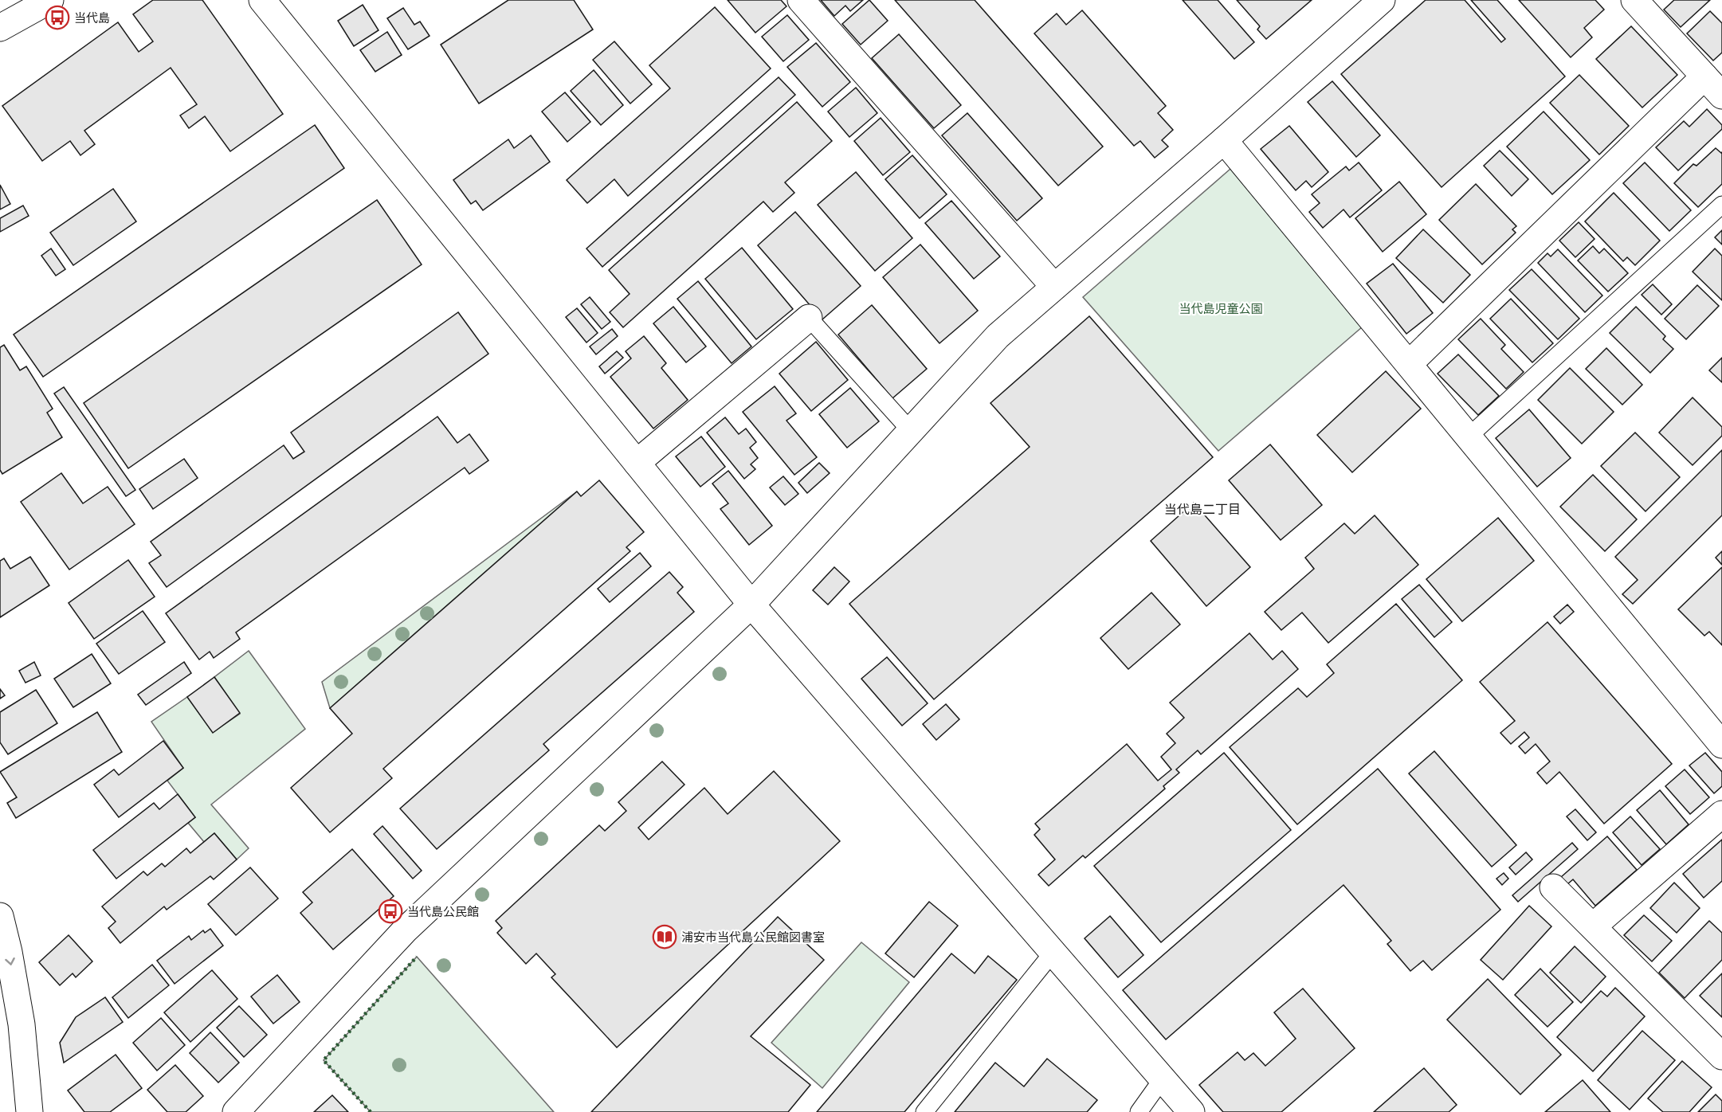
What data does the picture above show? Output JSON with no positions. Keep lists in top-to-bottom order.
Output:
{
  "districts": ["当代島二丁目"],
  "parks": ["当代島児童公園"],
  "places": {
    "bus stop": ["当代島", "当代島公民館"],
    "library": ["浦安市当代島公民館図書室"]
  }
}
